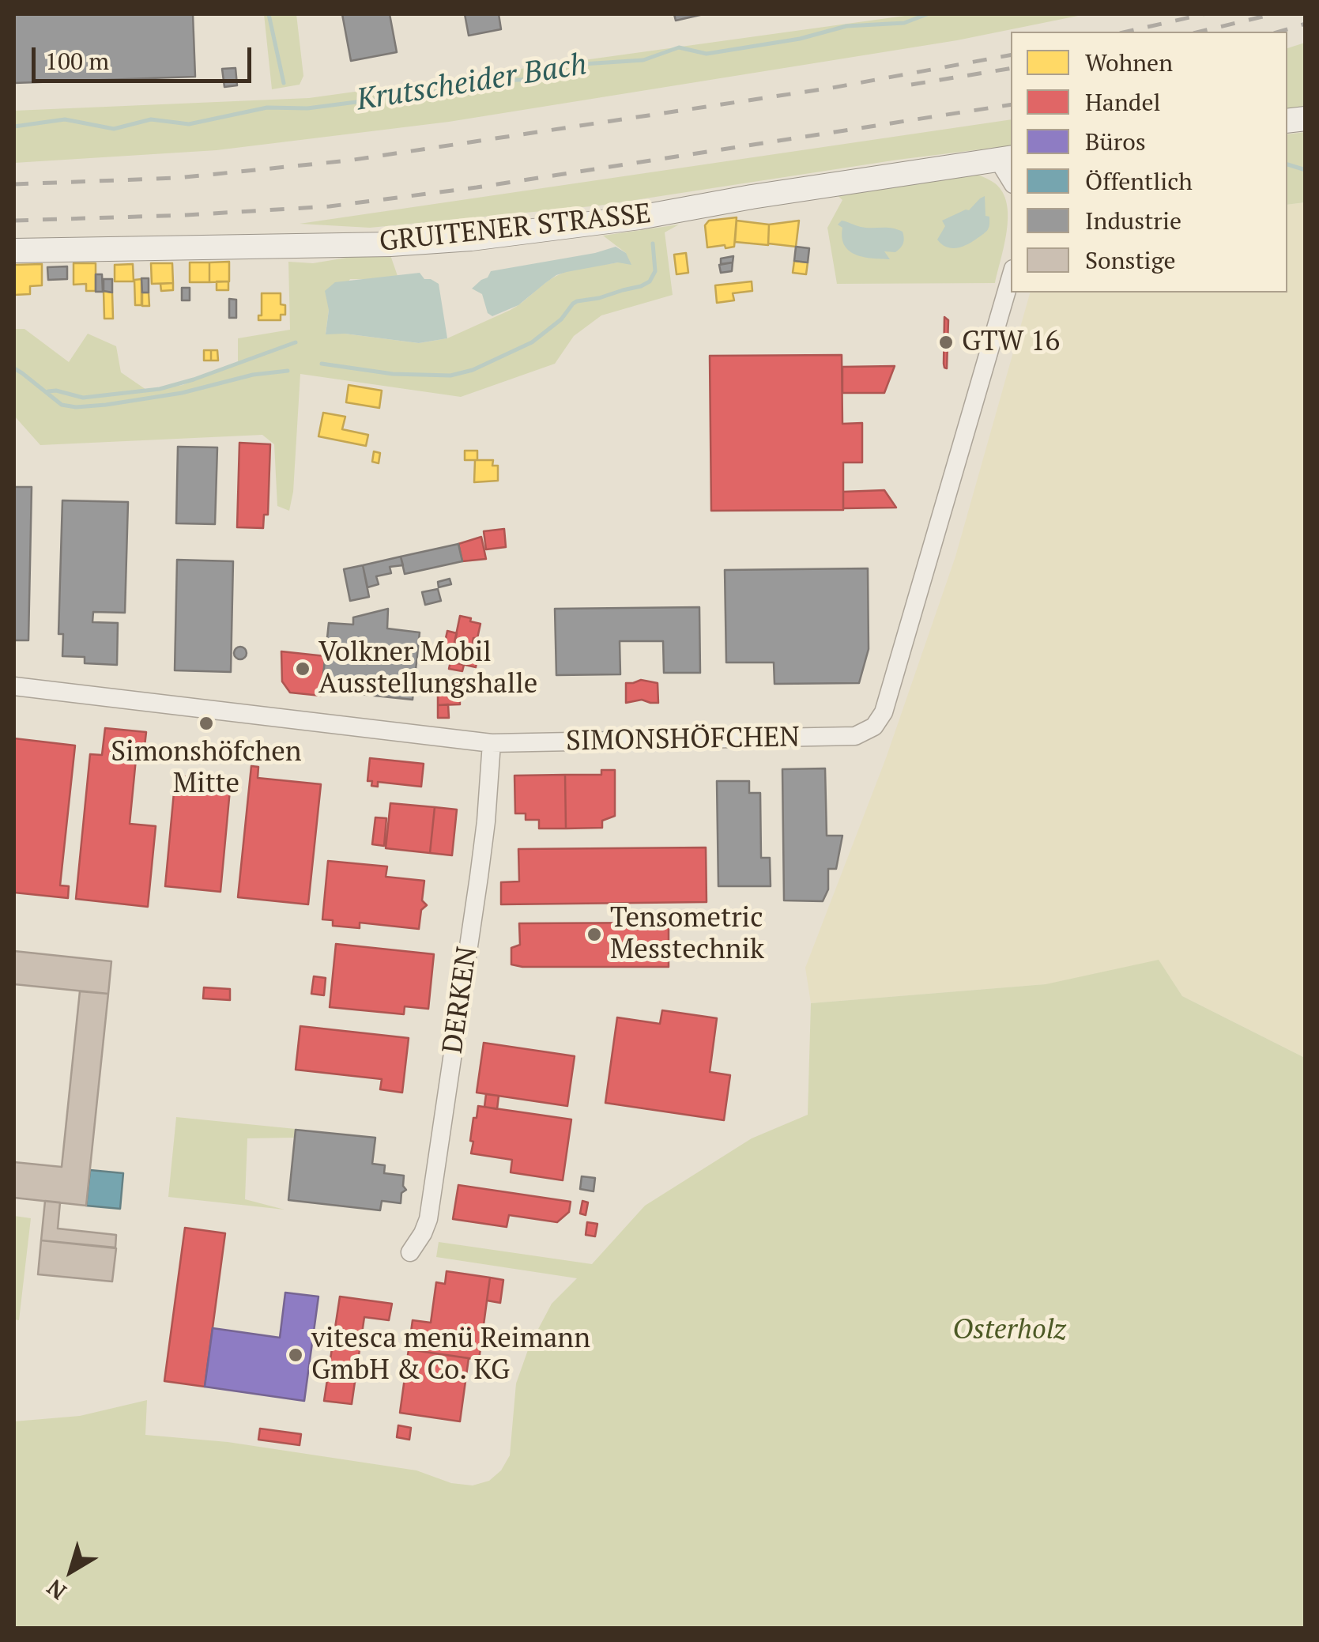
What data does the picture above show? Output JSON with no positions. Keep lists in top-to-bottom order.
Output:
{
  "streets": {
    "street": ["GRUITENER STRASSE", "SIMONSHÖFCHEN", "DERKEN"]
  },
  "crossings": [
    ["SIMONSHÖFCHEN", "DERKEN"]
  ],
  "water": ["Krutscheider Bach"],
  "parks": ["Osterholz"],
  "places": [
    "GTW 16",
    "Volkner Mobil Ausstellungshalle",
    "Simonshöfchen Mitte",
    "Tensometric Messtechnik",
    "vitesca menü Reimann GmbH & Co. KG"
  ],
  "legend": [
    "Wohnen",
    "Handel",
    "Büros",
    "Öffentlich",
    "Industrie",
    "Sonstige"
  ],
  "scale_bar": "100 m",
  "north": "bottom left"
}
